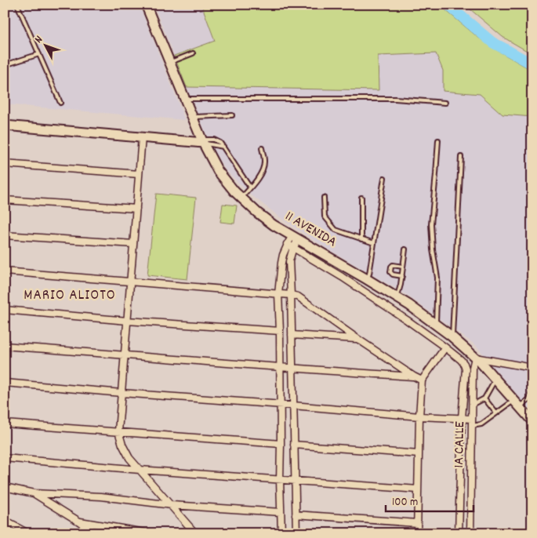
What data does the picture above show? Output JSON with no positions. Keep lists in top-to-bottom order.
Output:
{
  "streets": {
    "main road": ["11 AVENIDA"],
    "street": ["1A CALLE"]
  },
  "crossings": [
    ["11 AVENIDA", "1A CALLE"]
  ],
  "districts": ["MARIO ALIOTO"],
  "scale_bar": "100 m",
  "north": "top left"
}
